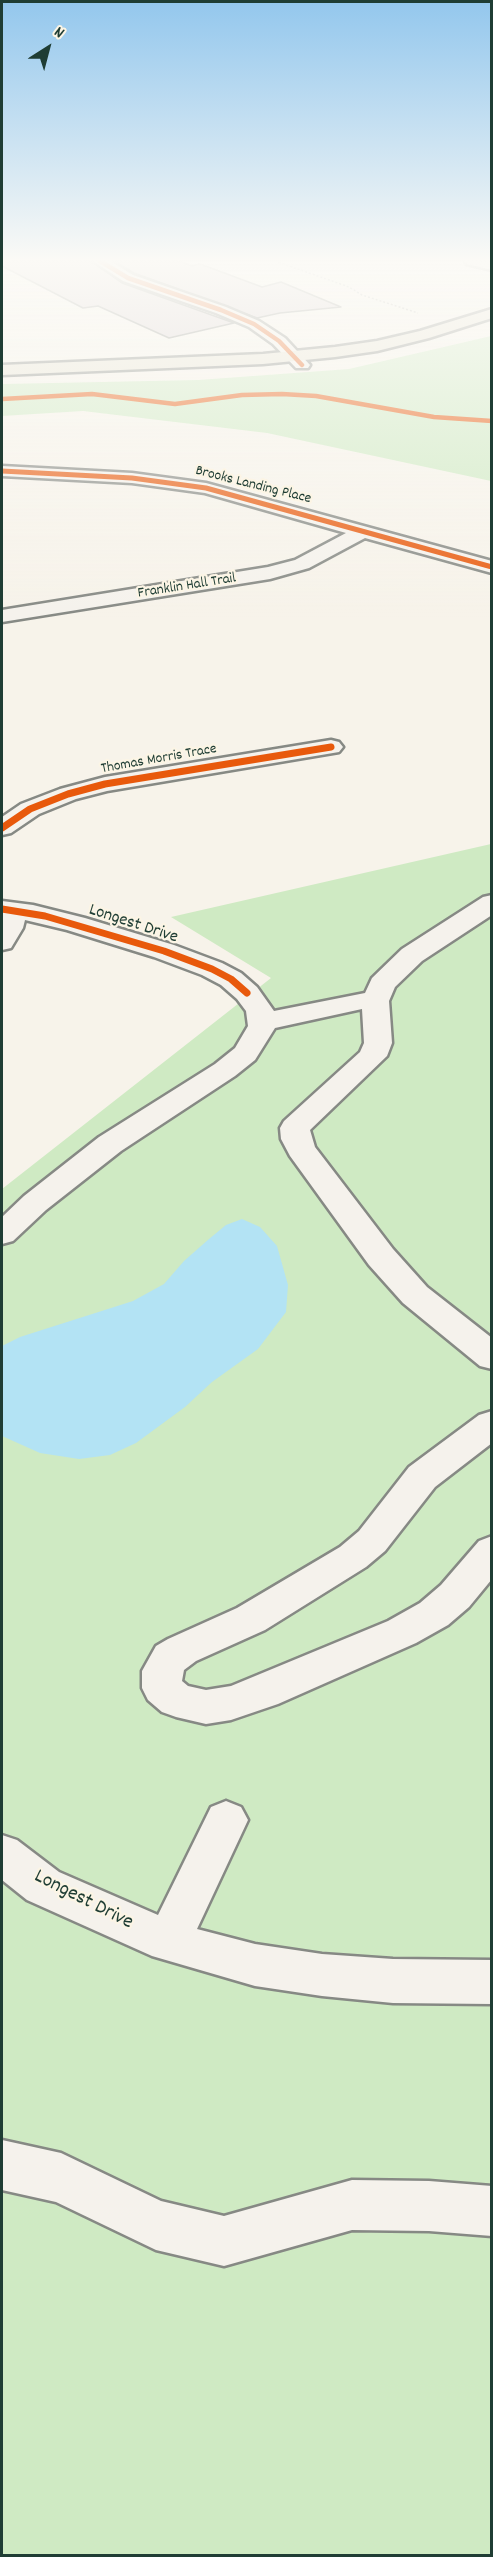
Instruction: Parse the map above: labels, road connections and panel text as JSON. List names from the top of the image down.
{
  "streets": {
    "street": [
      "Brooks Landing Place",
      "Franklin Hall Trail",
      "Thomas Morris Trace",
      "Longest Drive"
    ]
  },
  "crossings": [
    ["Brooks Landing Place", "Franklin Hall Trail"]
  ],
  "north": "top right"
}
